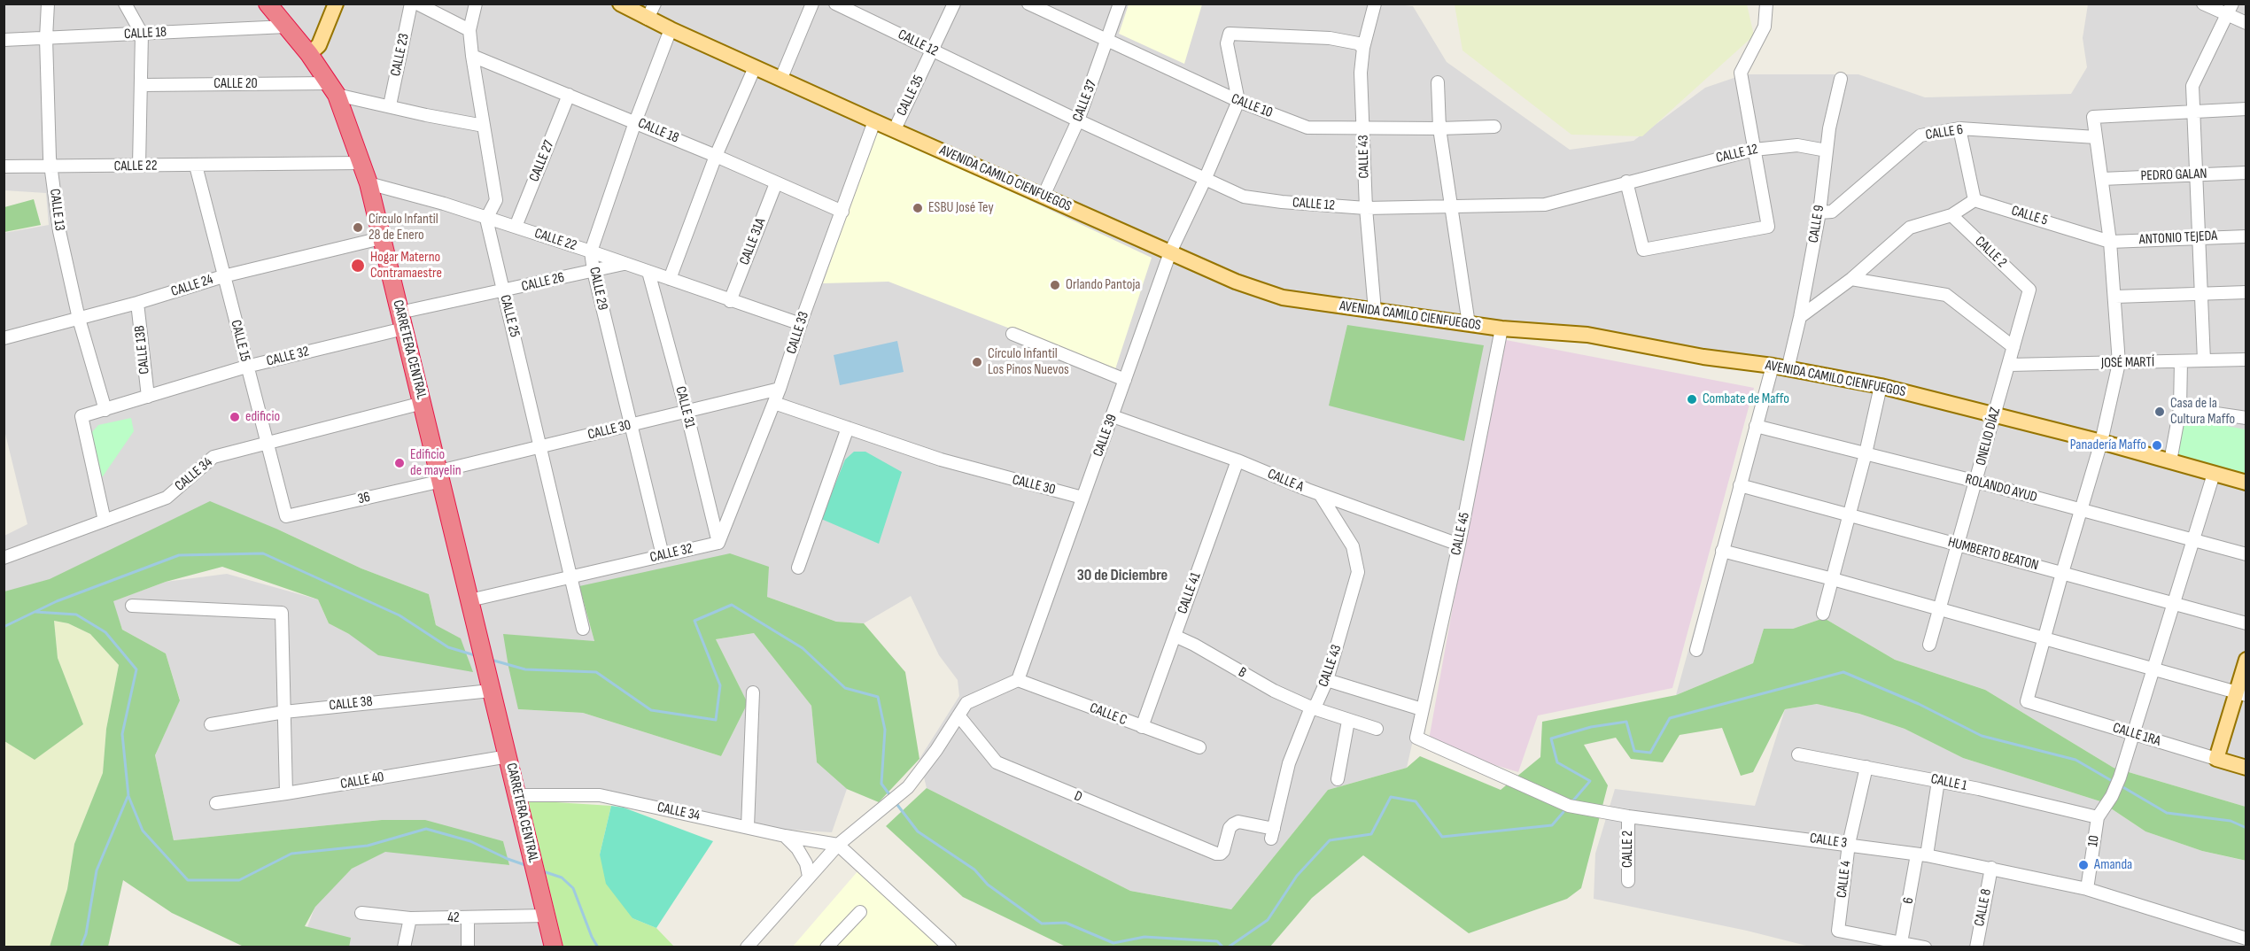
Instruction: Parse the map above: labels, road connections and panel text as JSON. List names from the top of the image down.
{
  "streets": {
    "highway": ["CARRETERA CENTRAL"],
    "main road": ["AVENIDA CAMILO CIENFUEGOS", "CALLE 1RA"],
    "street": [
      "CALLE 18",
      "CALLE 12",
      "CALLE 23",
      "CALLE 20",
      "CALLE 35",
      "CALLE 37",
      "CALLE 10",
      "CALLE 6",
      "CALLE 43",
      "CALLE 27",
      "CALLE 22",
      "PEDRO GALAN",
      "CALLE 13",
      "CALLE 5",
      "CALLE 9",
      "ANTONIO TEJEDA",
      "CALLE 31A",
      "CALLE 2",
      "CALLE 26",
      "CALLE 24",
      "CALLE 29",
      "CALLE 25",
      "CALLE 33",
      "CALLE 15",
      "CALLE 13B",
      "CALLE 32",
      "JOSÉ MARTÍ",
      "CALLE 31",
      "CALLE 30",
      "CALLE 39",
      "ONELIO DÍAZ",
      "CALLE 34",
      "CALLE A",
      "ROLANDO AYUD",
      "36",
      "CALLE 45",
      "HUMBERTO BEATON",
      "CALLE 41",
      "B",
      "CALLE 38",
      "CALLE C",
      "CALLE 40",
      "CALLE 1",
      "D",
      "CALLE 3",
      "10",
      "CALLE 4",
      "6",
      "CALLE 8",
      "42"
    ]
  },
  "crossings": [
    ["CALLE 18", "CALLE 27"],
    ["CALLE 18", "CALLE 13"],
    ["CALLE 18", "CALLE 31A"],
    ["CALLE 18", "CALLE 29"],
    ["CALLE 18", "CALLE 33"],
    ["CALLE 18", "CARRETERA CENTRAL"],
    ["CALLE 12", "CALLE 35"],
    ["CALLE 12", "CALLE 37"],
    ["CALLE 12", "CALLE 43"],
    ["CALLE 12", "CALLE 9"],
    ["CALLE 12", "CALLE 39"],
    ["CALLE 23", "CALLE 20"],
    ["CALLE 20", "CARRETERA CENTRAL"],
    ["CALLE 35", "AVENIDA CAMILO CIENFUEGOS"],
    ["CALLE 37", "CALLE 10"],
    ["CALLE 37", "AVENIDA CAMILO CIENFUEGOS"],
    ["CALLE 10", "CALLE 43"],
    ["CALLE 10", "CALLE 39"],
    ["CALLE 6", "CALLE 9"],
    ["CALLE 43", "AVENIDA CAMILO CIENFUEGOS"],
    ["CALLE 43", "CALLE A"],
    ["CALLE 43", "B"],
    ["CALLE 43", "D"],
    ["CALLE 27", "CALLE 22"],
    ["CALLE 22", "CALLE 13"],
    ["CALLE 22", "CALLE 31A"],
    ["CALLE 22", "CALLE 26"],
    ["CALLE 22", "CALLE 29"],
    ["CALLE 22", "CALLE 25"],
    ["CALLE 22", "CALLE 33"],
    ["CALLE 22", "CALLE 15"],
    ["CALLE 22", "CARRETERA CENTRAL"],
    ["CALLE 22", "CALLE 31"],
    ["AVENIDA CAMILO CIENFUEGOS", "CALLE 9"],
    ["AVENIDA CAMILO CIENFUEGOS", "CALLE 29"],
    ["AVENIDA CAMILO CIENFUEGOS", "CALLE 33"],
    ["AVENIDA CAMILO CIENFUEGOS", "CALLE 39"],
    ["AVENIDA CAMILO CIENFUEGOS", "ONELIO DÍAZ"],
    ["AVENIDA CAMILO CIENFUEGOS", "CALLE 45"],
    ["AVENIDA CAMILO CIENFUEGOS", "10"],
    ["CALLE 13", "CALLE 24"],
    ["CALLE 13", "CALLE 32"],
    ["CALLE 5", "ANTONIO TEJEDA"],
    ["CALLE 2", "ONELIO DÍAZ"],
    ["CALLE 2", "CALLE 3"],
    ["CALLE 26", "CALLE 29"],
    ["CALLE 26", "CALLE 25"],
    ["CALLE 26", "CARRETERA CENTRAL"],
    ["CALLE 26", "CALLE 32"],
    ["CALLE 24", "CALLE 15"],
    ["CALLE 24", "CALLE 13B"],
    ["CALLE 24", "CARRETERA CENTRAL"],
    ["CALLE 29", "CALLE 32"],
    ["CALLE 29", "CALLE 30"],
    ["CALLE 25", "CALLE 32"],
    ["CALLE 25", "CALLE 30"],
    ["CALLE 33", "CALLE 32"],
    ["CALLE 33", "CALLE 31"],
    ["CALLE 33", "CALLE 30"],
    ["CALLE 15", "CALLE 32"],
    ["CALLE 15", "CALLE 34"],
    ["CALLE 15", "36"],
    ["CALLE 13B", "CALLE 32"],
    ["CARRETERA CENTRAL", "CALLE 32"],
    ["CARRETERA CENTRAL", "CALLE 30"],
    ["CARRETERA CENTRAL", "CALLE 34"],
    ["CARRETERA CENTRAL", "36"],
    ["CARRETERA CENTRAL", "CALLE 38"],
    ["CARRETERA CENTRAL", "CALLE 40"],
    ["CARRETERA CENTRAL", "42"],
    ["CALLE 32", "CALLE 31"],
    ["CALLE 32", "CALLE 34"],
    ["JOSÉ MARTÍ", "ONELIO DÍAZ"],
    ["CALLE 31", "CALLE 30"],
    ["CALLE 30", "CALLE 39"],
    ["CALLE 30", "36"],
    ["CALLE 39", "CALLE A"],
    ["CALLE 39", "CALLE C"],
    ["ONELIO DÍAZ", "ROLANDO AYUD"],
    ["ONELIO DÍAZ", "HUMBERTO BEATON"],
    ["CALLE A", "CALLE 45"],
    ["CALLE A", "CALLE 41"],
    ["ROLANDO AYUD", "10"],
    ["CALLE 45", "CALLE 3"],
    ["HUMBERTO BEATON", "10"],
    ["CALLE 41", "B"],
    ["CALLE 41", "CALLE C"],
    ["CALLE 1RA", "10"],
    ["CALLE 1", "10"],
    ["CALLE 1", "CALLE 4"],
    ["CALLE 1", "6"],
    ["CALLE 3", "10"],
    ["CALLE 3", "CALLE 4"],
    ["CALLE 3", "6"],
    ["CALLE 3", "CALLE 8"],
    ["CALLE 4", "6"]
  ],
  "districts": ["30 de Diciembre"],
  "places": [
    "ESBU José Tey",
    "Círculo Infantil 28 de Enero",
    "Hogar Materno Contramaestre",
    "Orlando Pantoja",
    "Círculo Infantil Los Pinos Nuevos",
    "Combate de Maffo",
    "Casa de la Cultura Maffo",
    "edificio",
    "Panadería Maffo",
    "Edificio de mayelin",
    "Amanda"
  ]
}
